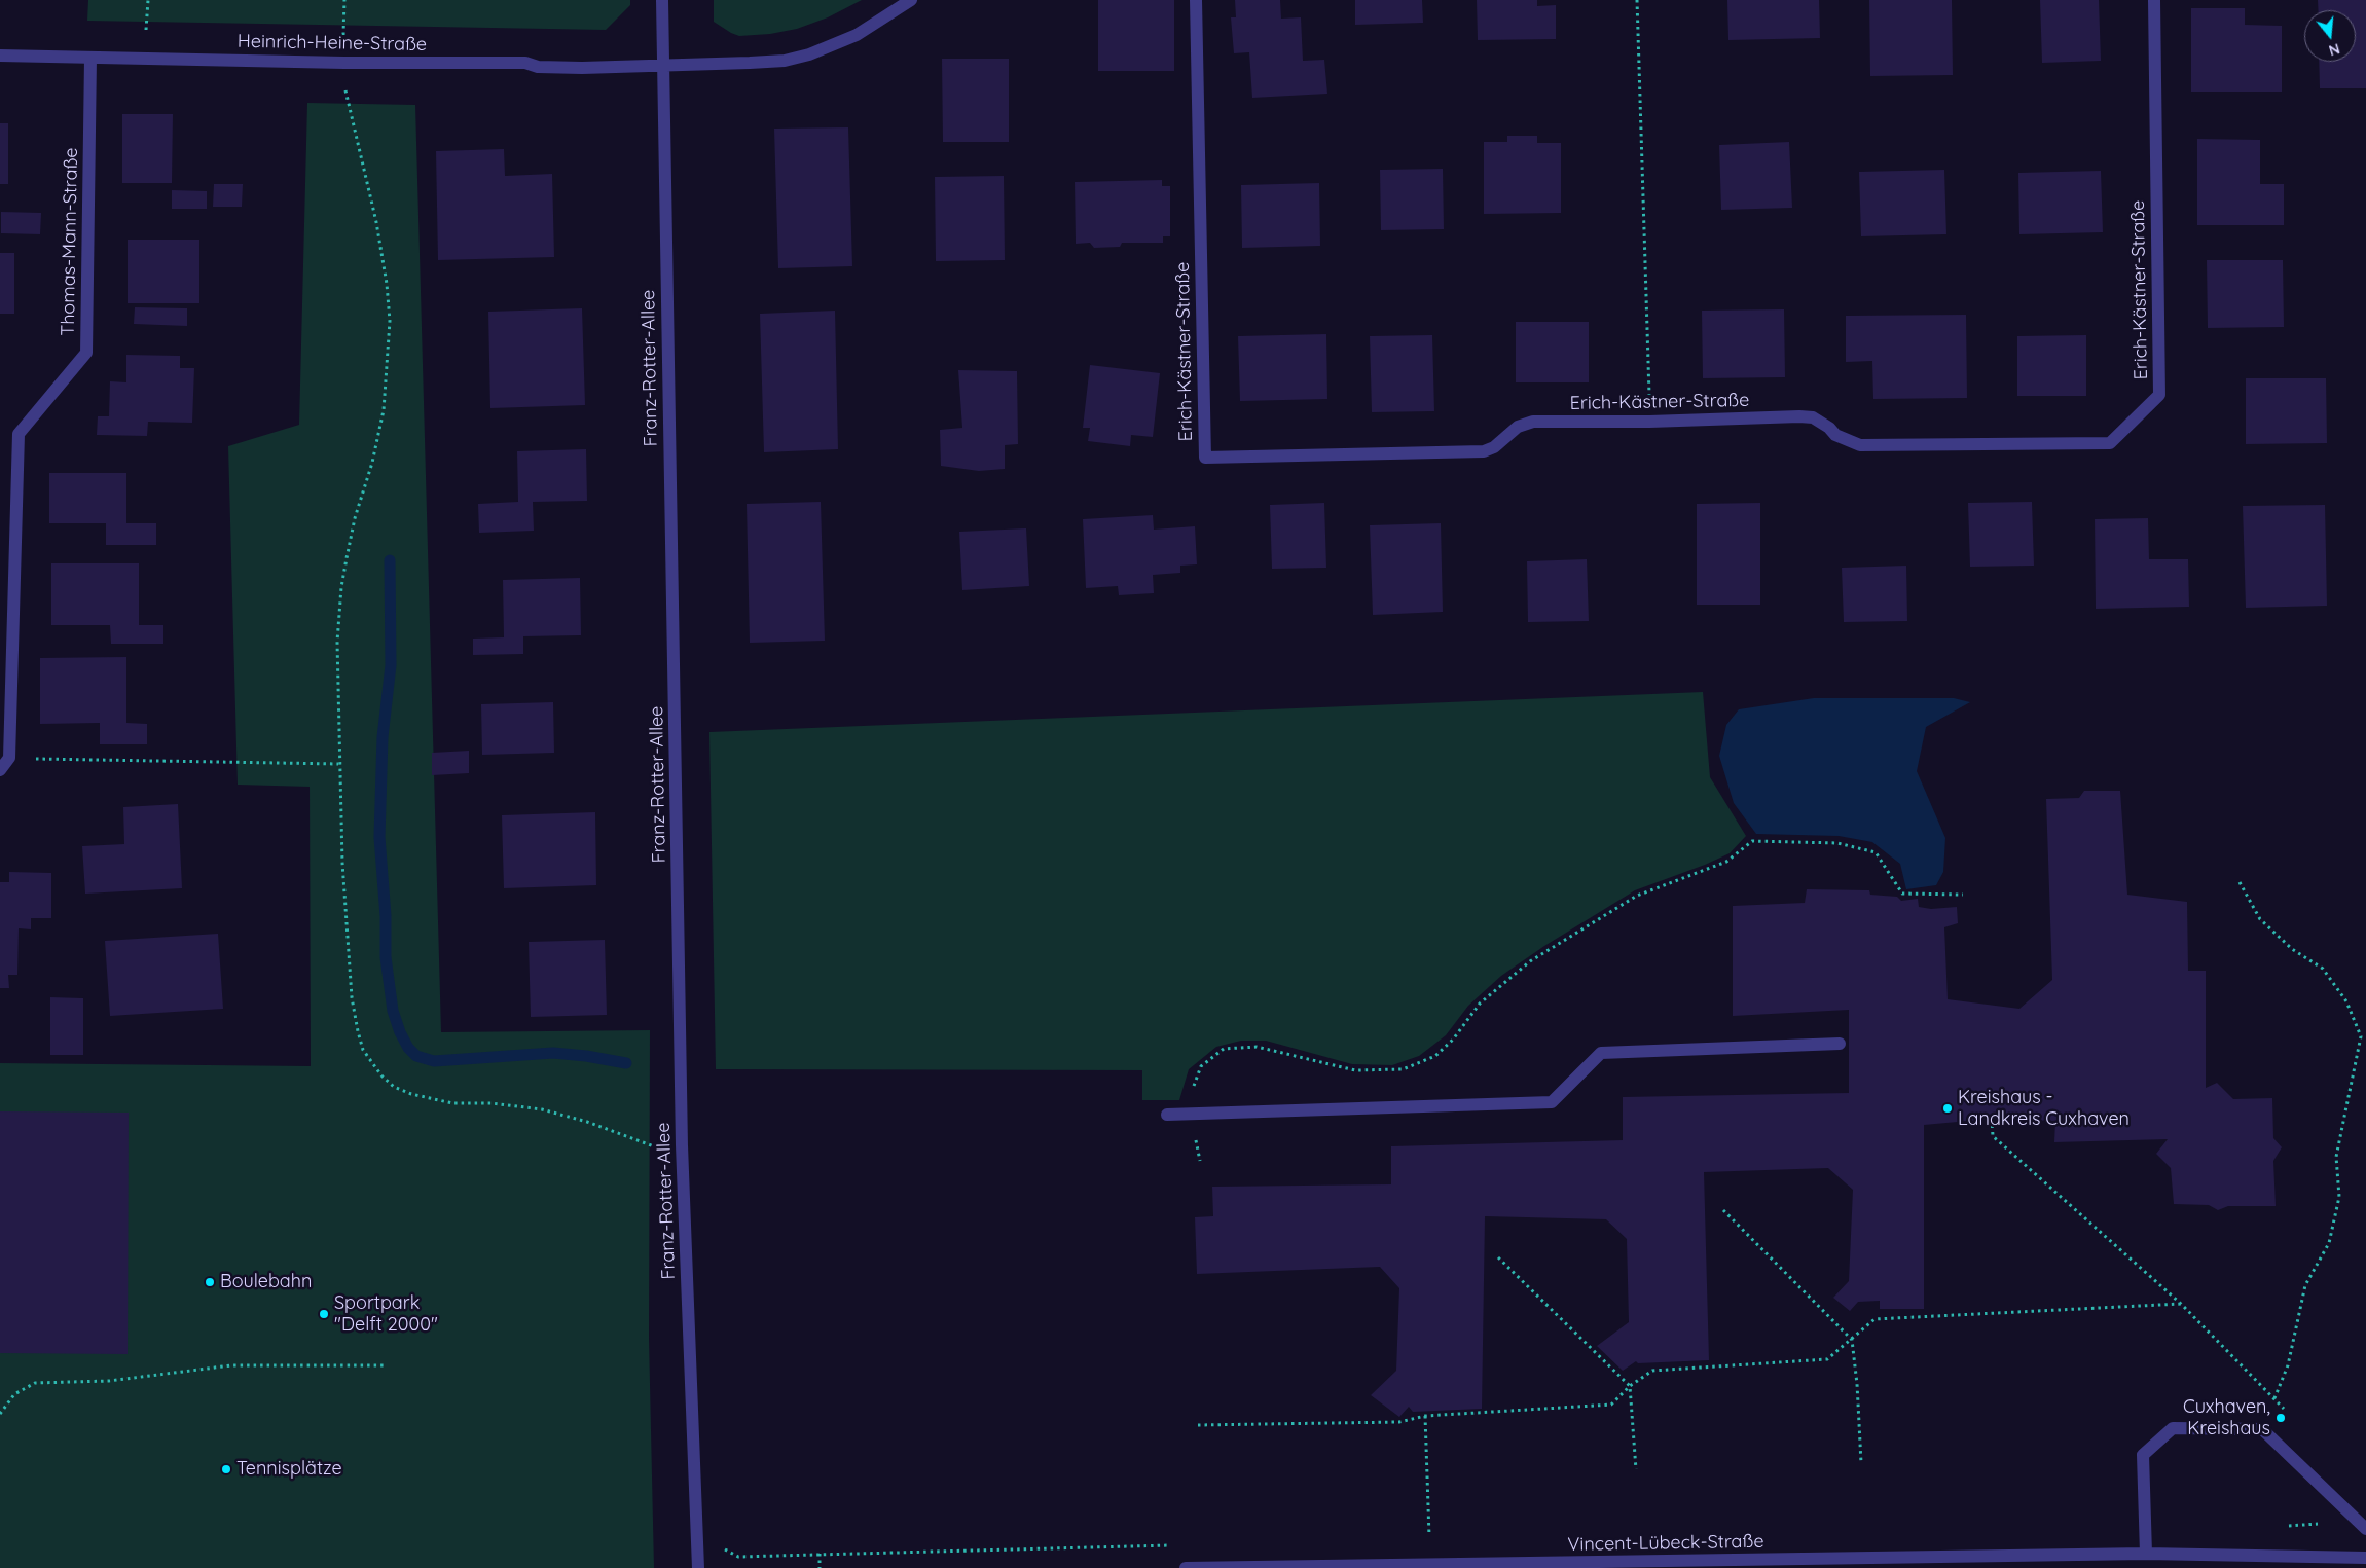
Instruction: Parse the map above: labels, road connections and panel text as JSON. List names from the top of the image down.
{
  "streets": {
    "street": [
      "Heinrich-Heine-Straße",
      "Thomas-Mann-Straße",
      "Erich-Kästner-Straße",
      "Franz-Rotter-Allee",
      "Vincent-Lübeck-Straße"
    ]
  },
  "crossings": [
    ["Heinrich-Heine-Straße", "Thomas-Mann-Straße"],
    ["Heinrich-Heine-Straße", "Franz-Rotter-Allee"]
  ],
  "places": [
    "Kreishaus - Landkreis Cuxhaven",
    "Boulebahn",
    "Sportpark \"Delft 2000\"",
    "Cuxhaven, Kreishaus",
    "Tennisplätze"
  ],
  "north": "bottom"
}
